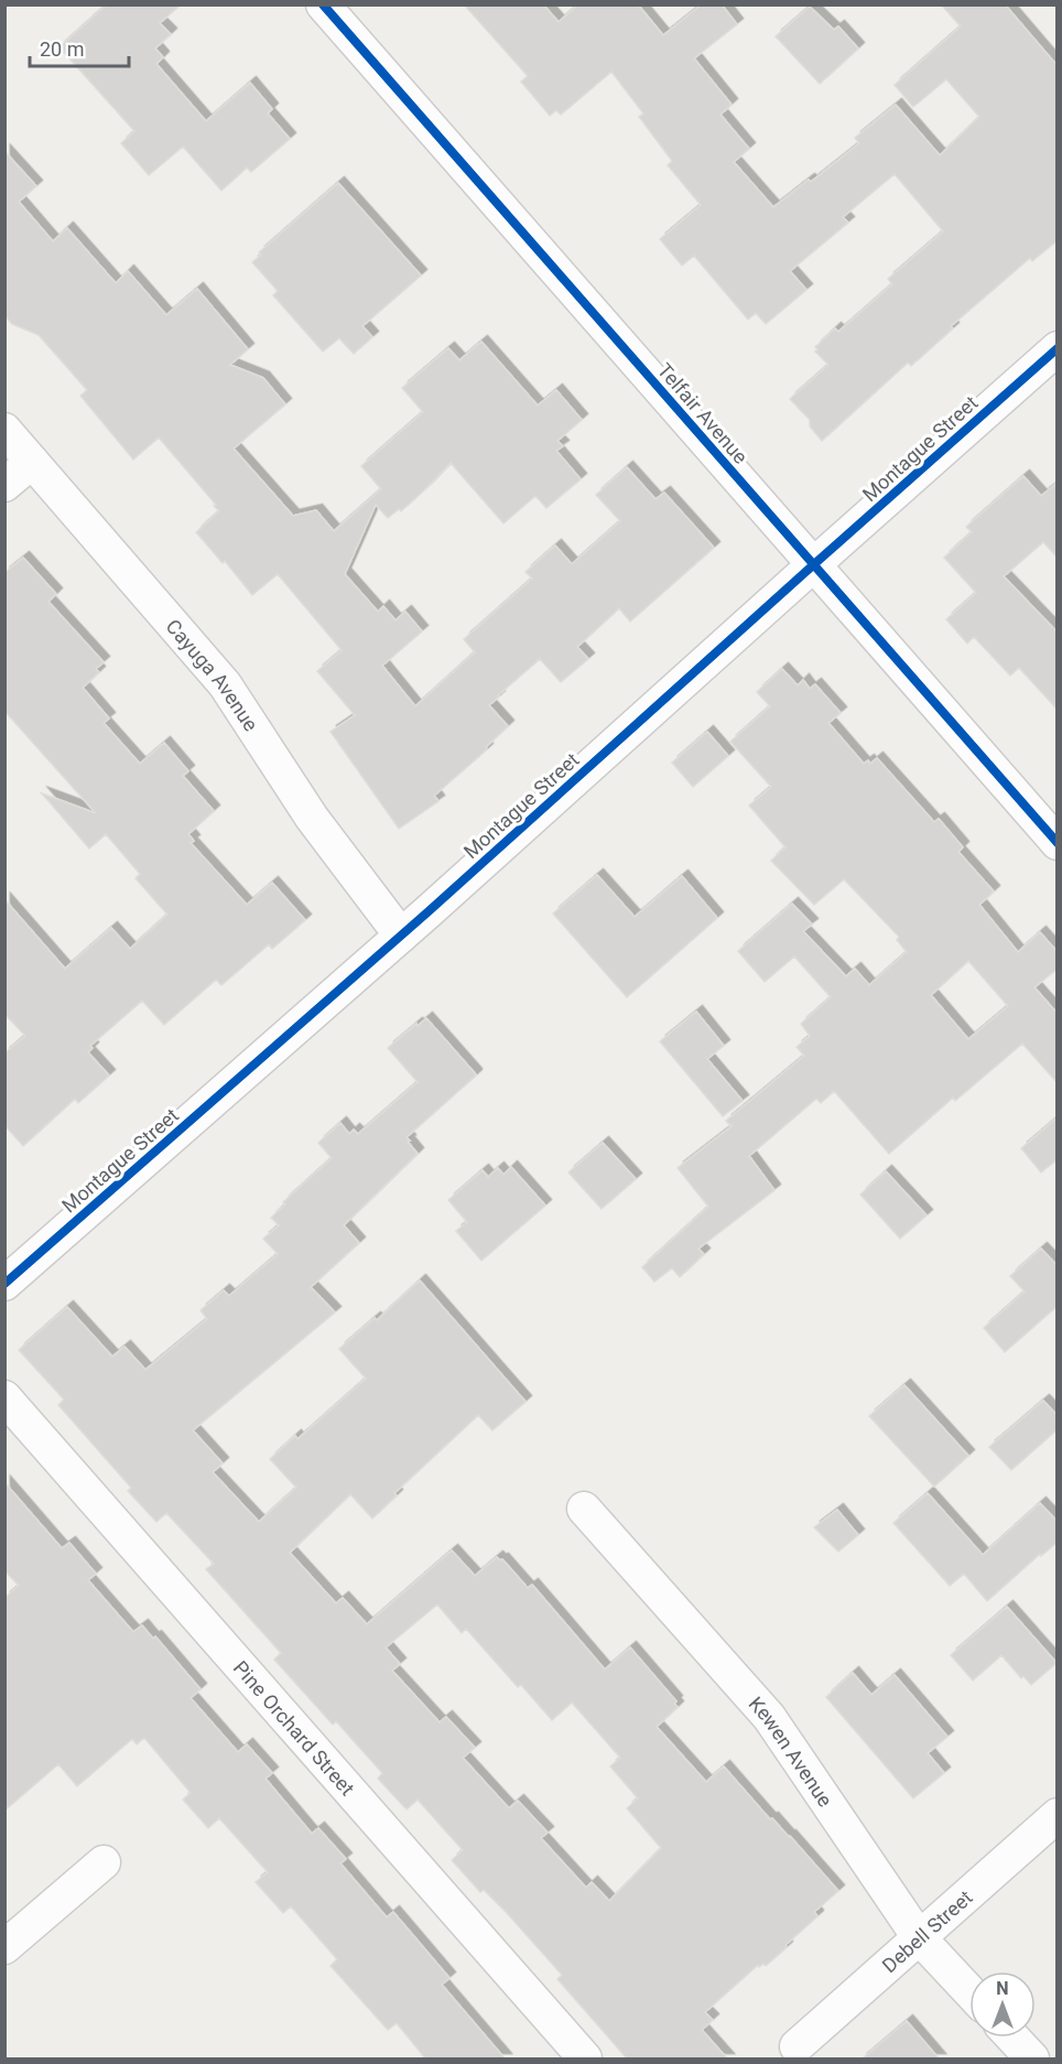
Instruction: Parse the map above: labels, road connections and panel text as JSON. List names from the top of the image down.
{
  "streets": {
    "street": [
      "Telfair Avenue",
      "Montague Street",
      "Cayuga Avenue",
      "Pine Orchard Street",
      "Kewen Avenue",
      "Debell Street"
    ]
  },
  "crossings": [
    ["Telfair Avenue", "Montague Street"],
    ["Montague Street", "Cayuga Avenue"],
    ["Kewen Avenue", "Debell Street"]
  ],
  "scale_bar": "20 m",
  "north": "top"
}
